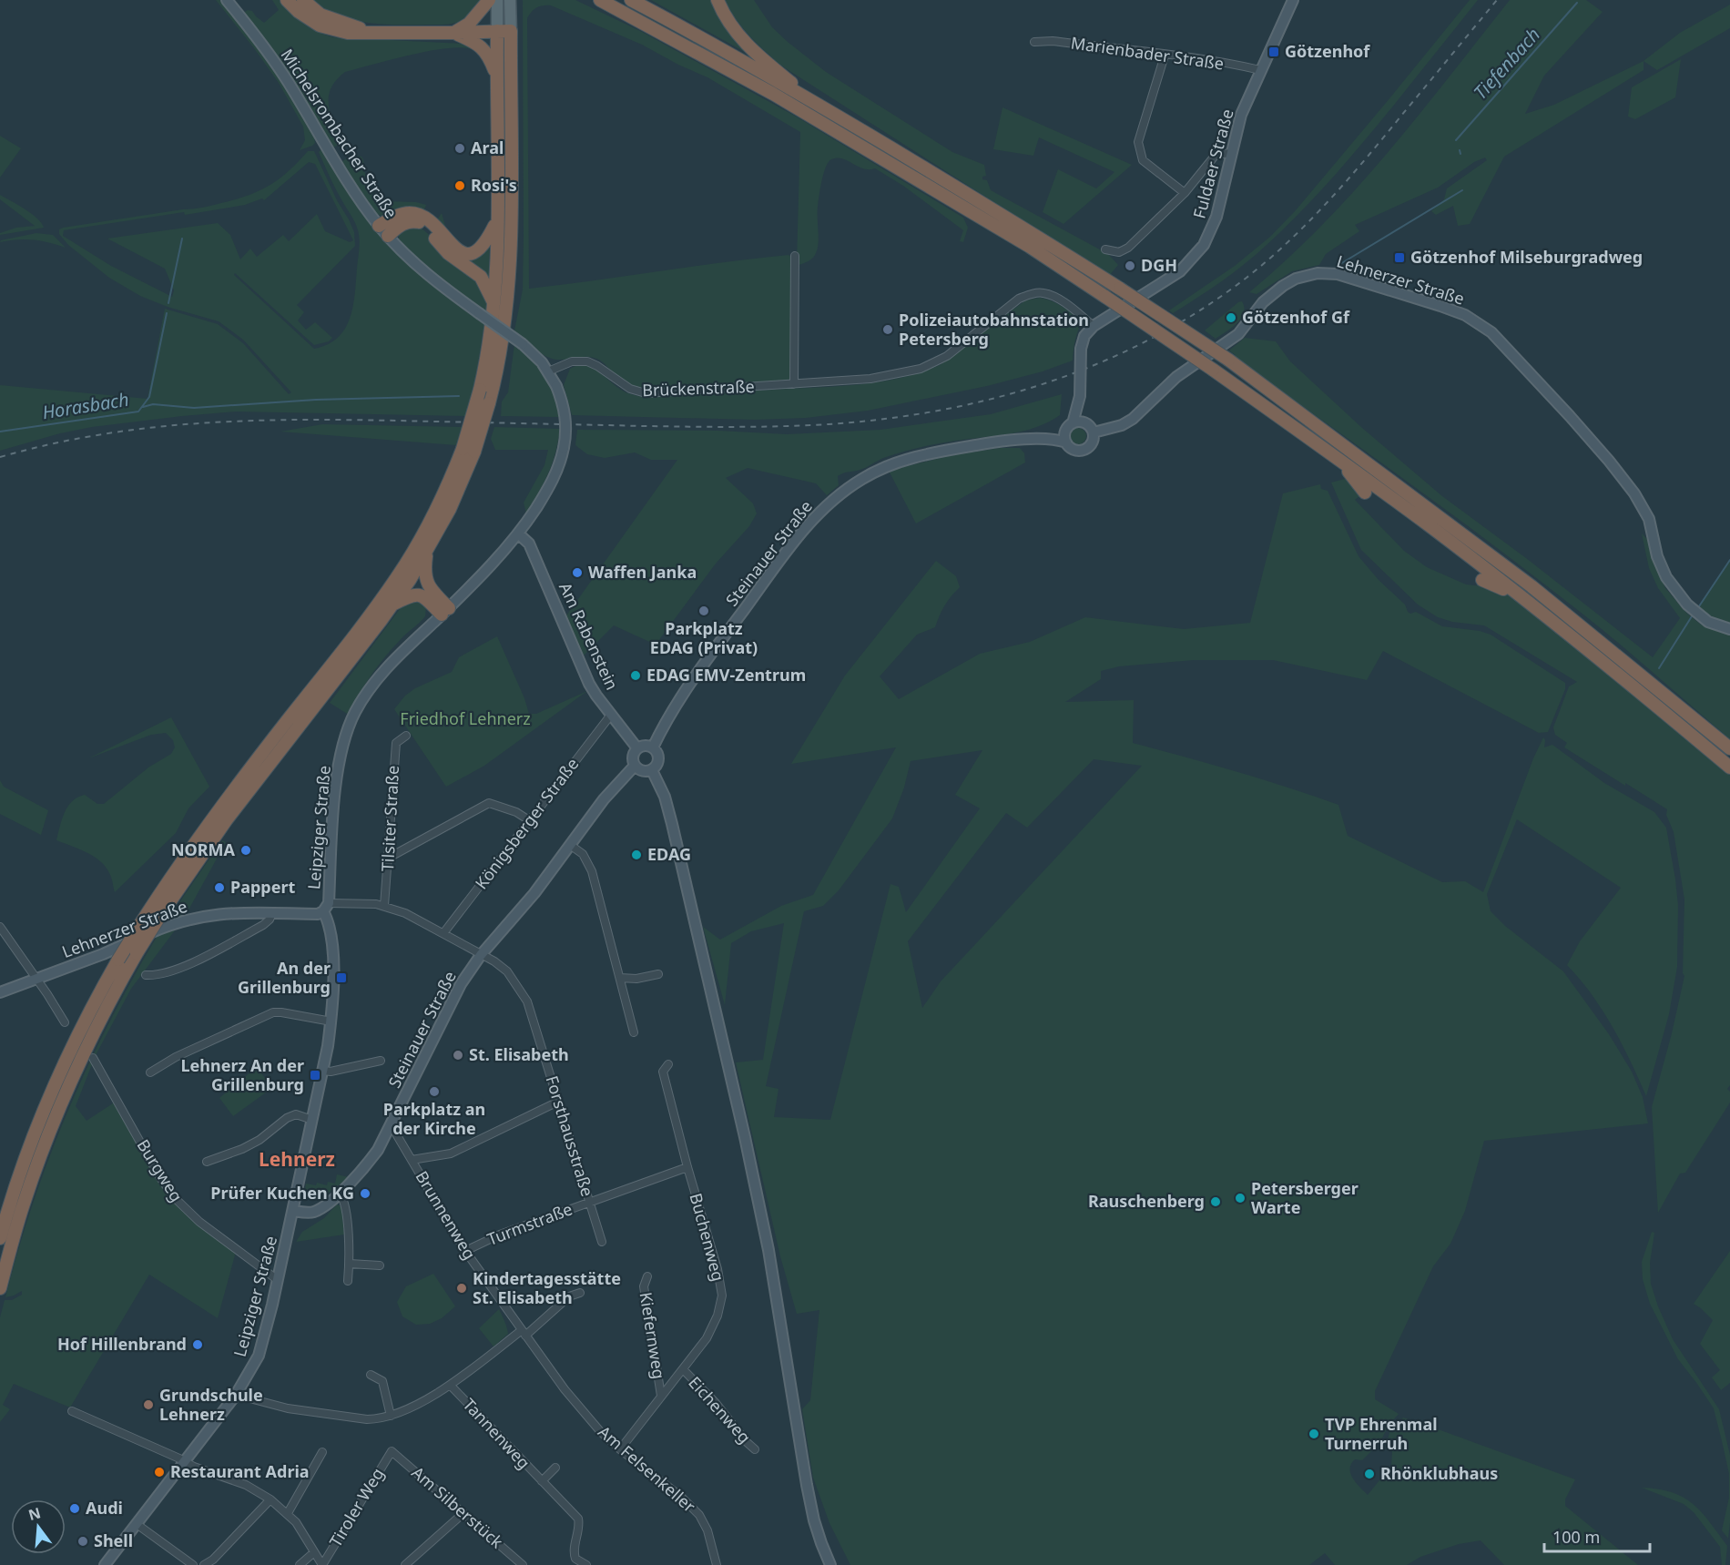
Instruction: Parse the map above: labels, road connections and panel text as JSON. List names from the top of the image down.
{
  "streets": {
    "main road": [
      "Michelsrombacher Straße",
      "Fuldaer Straße",
      "Lehnerzer Straße",
      "Steinauer Straße",
      "Am Rabenstein",
      "Leipziger Straße"
    ],
    "street": [
      "Marienbader Straße",
      "Brückenstraße",
      "Tilsiter Straße",
      "Königsberger Straße",
      "Forsthausstraße",
      "Burgweg",
      "Brunnenweg",
      "Turmstraße",
      "Buchenweg",
      "Kiefernweg",
      "Eichenweg",
      "Tannenweg",
      "Am Felsenkeller",
      "Tiroler Weg",
      "Am Silberstück"
    ]
  },
  "crossings": [
    ["Marienbader Straße", "Fuldaer Straße"],
    ["Michelsrombacher Straße", "Brückenstraße"],
    ["Michelsrombacher Straße", "Am Rabenstein"],
    ["Michelsrombacher Straße", "Leipziger Straße"],
    ["Fuldaer Straße", "Brückenstraße"],
    ["Lehnerzer Straße", "Steinauer Straße"],
    ["Lehnerzer Straße", "Leipziger Straße"],
    ["Lehnerzer Straße", "Forsthausstraße"],
    ["Steinauer Straße", "Am Rabenstein"],
    ["Steinauer Straße", "Leipziger Straße"],
    ["Steinauer Straße", "Forsthausstraße"],
    ["Steinauer Straße", "Brunnenweg"],
    ["Am Rabenstein", "Königsberger Straße"],
    ["Am Rabenstein", "Leipziger Straße"],
    ["Tilsiter Straße", "Forsthausstraße"],
    ["Königsberger Straße", "Forsthausstraße"],
    ["Leipziger Straße", "Forsthausstraße"],
    ["Leipziger Straße", "Burgweg"],
    ["Forsthausstraße", "Turmstraße"],
    ["Brunnenweg", "Turmstraße"],
    ["Brunnenweg", "Am Felsenkeller"],
    ["Turmstraße", "Buchenweg"],
    ["Buchenweg", "Kiefernweg"],
    ["Buchenweg", "Eichenweg"],
    ["Buchenweg", "Am Felsenkeller"],
    ["Tiroler Weg", "Am Silberstück"]
  ],
  "districts": ["Lehnerz"],
  "water": ["Tiefenbach", "Horasbach"],
  "parks": ["Friedhof Lehnerz"],
  "places": {
    "transit": [
      "Götzenhof",
      "Götzenhof Milseburgradweg",
      "An der Grillenburg",
      "Lehnerz An der Grillenburg"
    ],
    "other": [
      "Aral",
      "Rosi's",
      "DGH",
      "Götzenhof Gf",
      "Polizeiautobahnstation Petersberg",
      "Waffen Janka",
      "Parkplatz EDAG (Privat)",
      "EDAG EMV-Zentrum",
      "NORMA",
      "EDAG",
      "Pappert",
      "St. Elisabeth",
      "Parkplatz an der Kirche",
      "Prüfer Kuchen KG",
      "Petersberger Warte",
      "Rauschenberg",
      "Kindertagesstätte St. Elisabeth",
      "Hof Hillenbrand",
      "Grundschule Lehnerz",
      "TVP Ehrenmal Turnerruh",
      "Restaurant Adria",
      "Rhönklubhaus",
      "Audi",
      "Shell"
    ]
  },
  "scale_bar": "100 m",
  "north": "top"
}
